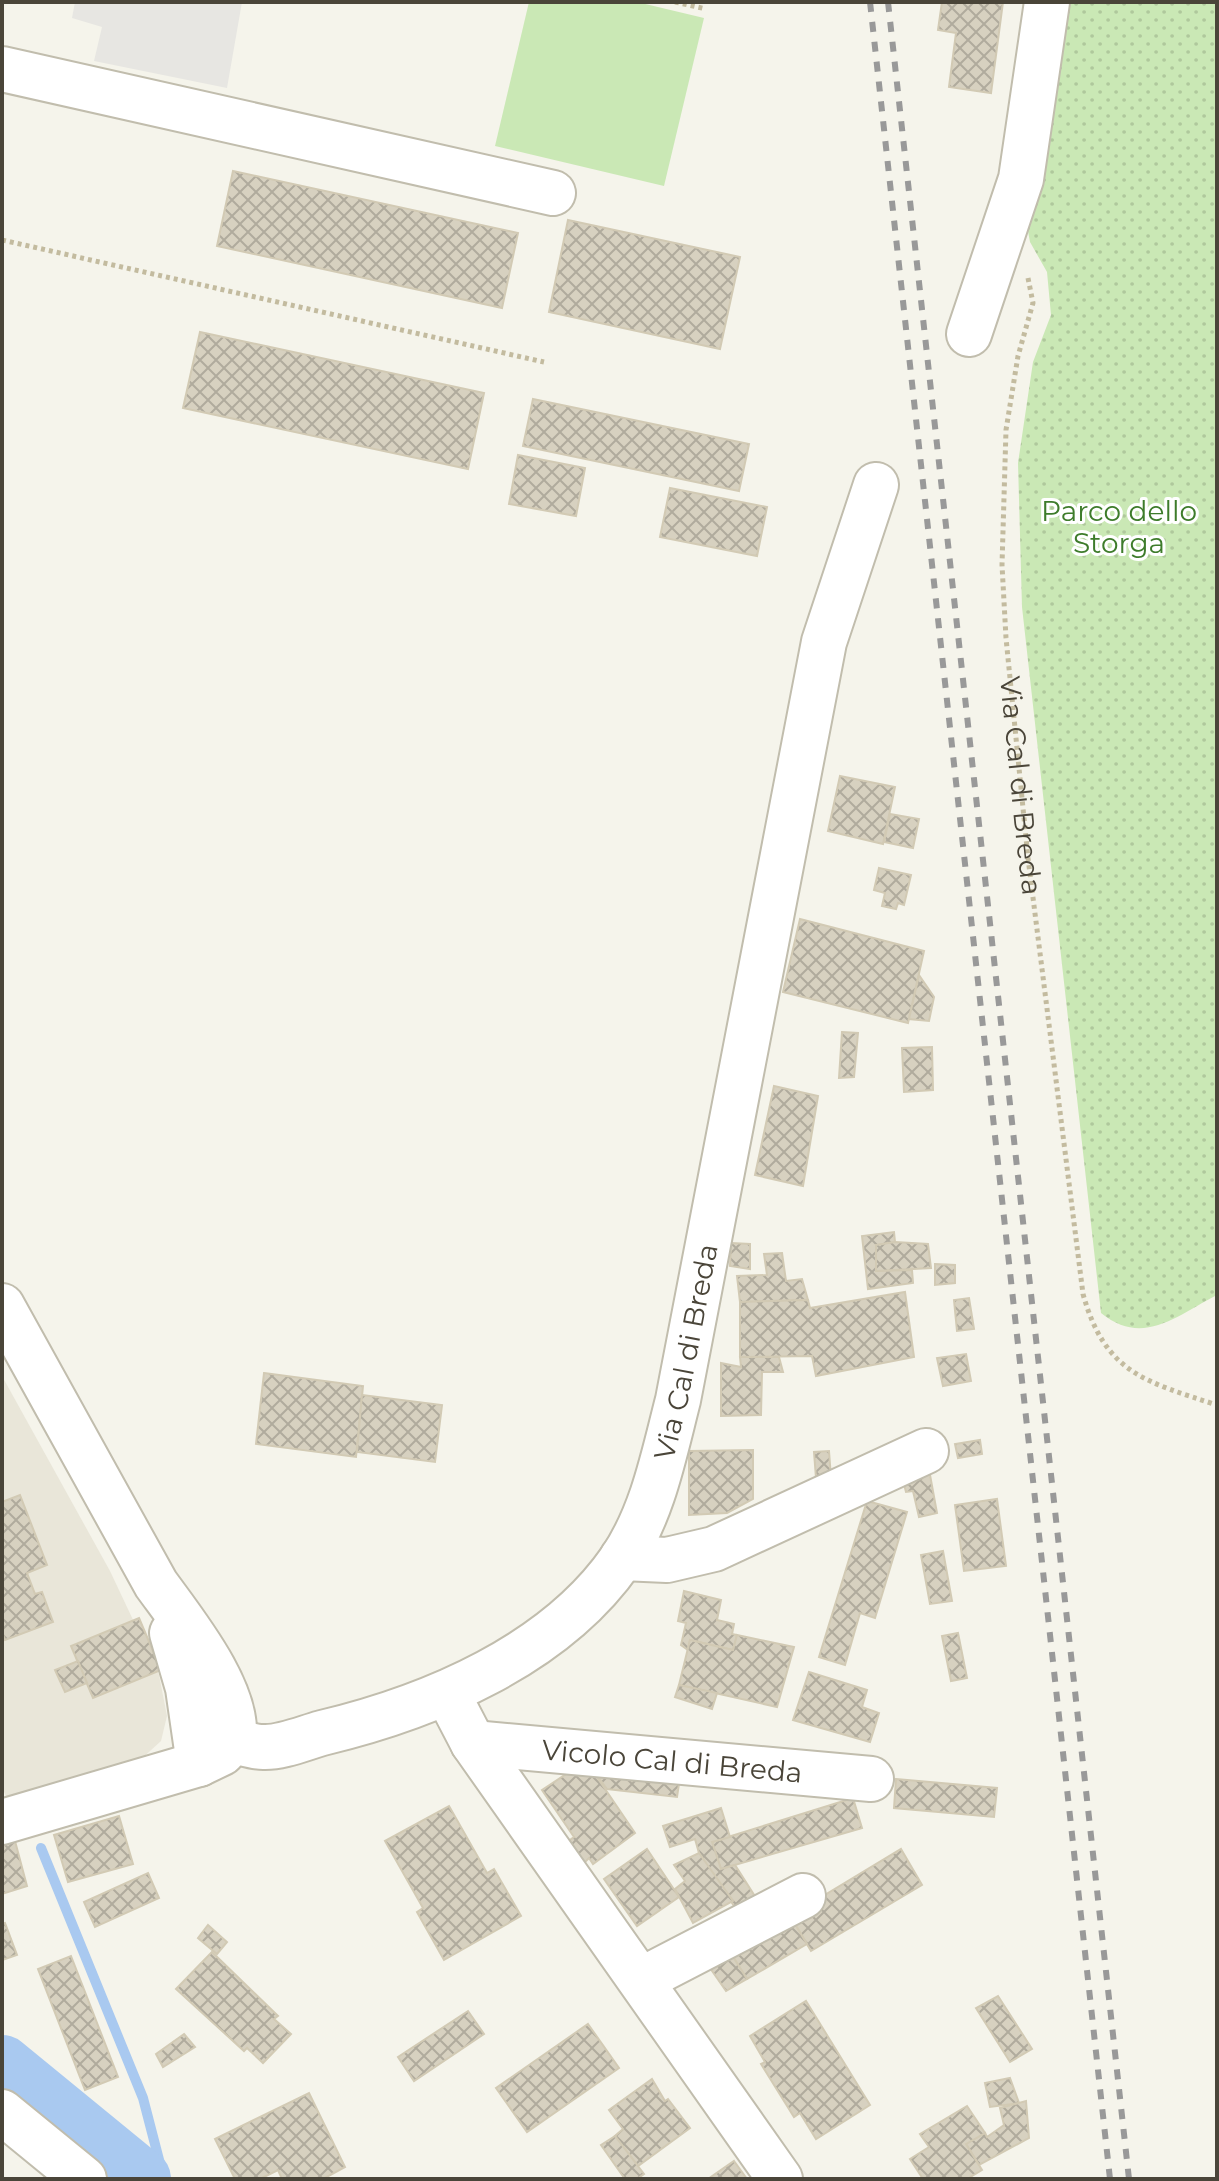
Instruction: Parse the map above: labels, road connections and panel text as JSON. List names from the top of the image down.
{
  "streets": {
    "street": ["Via Cal di Breda", "Vicolo Cal di Breda"]
  },
  "crossings": [
    ["Via Cal di Breda", "Vicolo Cal di Breda"]
  ],
  "parks": ["Parco dello Storga"]
}
